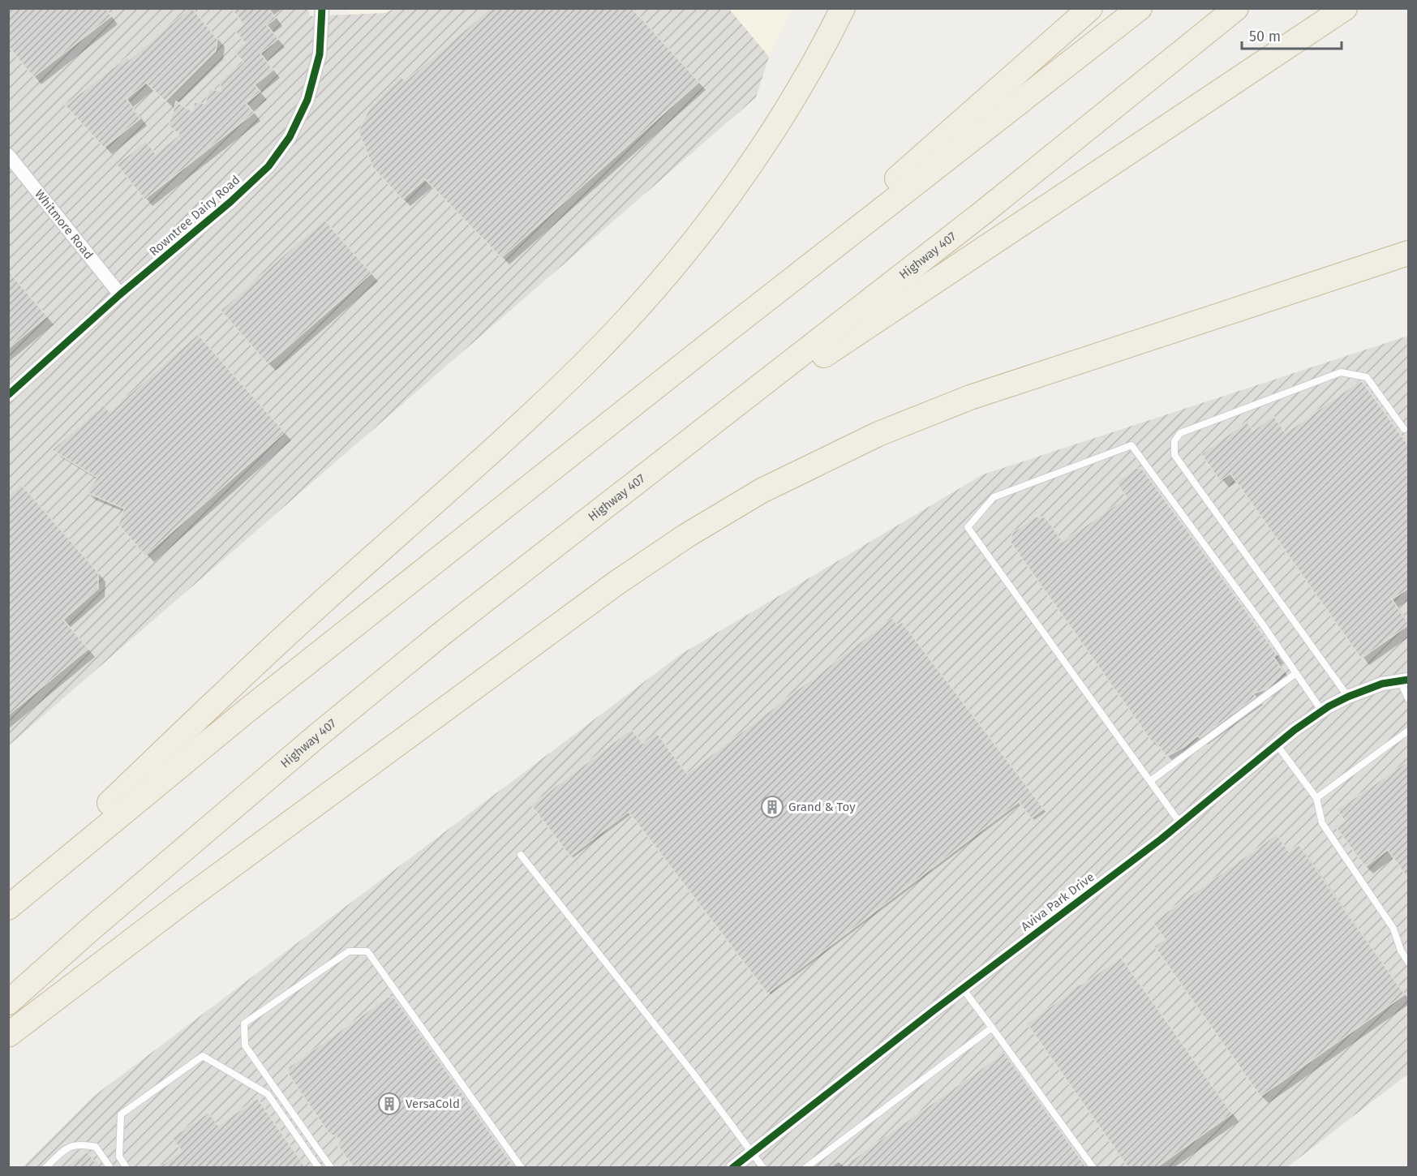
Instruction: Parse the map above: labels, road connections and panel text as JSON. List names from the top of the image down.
{
  "streets": {
    "highway": ["Highway 407"],
    "street": ["Rowntree Dairy Road", "Whitmore Road", "Aviva Park Drive"]
  },
  "crossings": [
    ["Rowntree Dairy Road", "Whitmore Road"]
  ],
  "places": {
    "building": ["Grand & Toy", "VersaCold"]
  },
  "scale_bar": "50 m"
}
